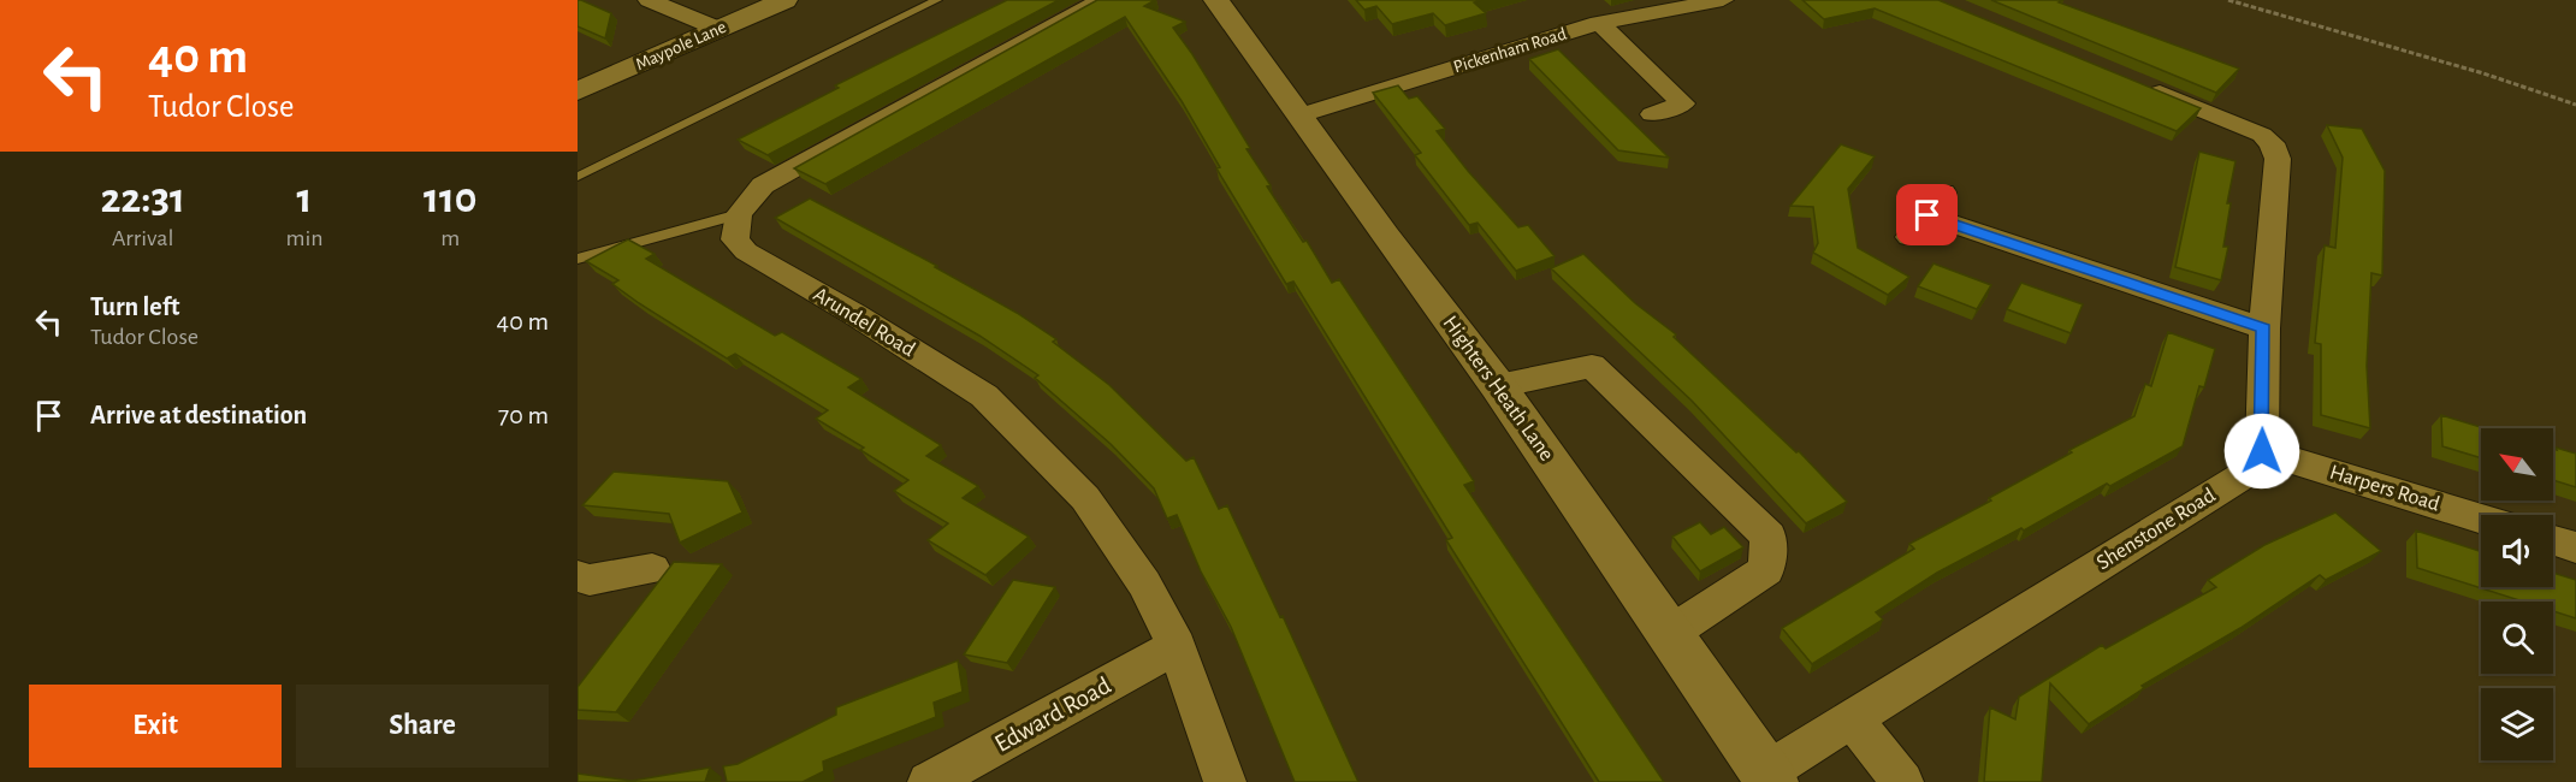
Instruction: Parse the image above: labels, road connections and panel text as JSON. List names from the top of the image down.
{
  "streets": {
    "street": [
      "Maypole Lane",
      "Pickenham Road",
      "Arundel Road",
      "Highters Heath Lane",
      "Harpers Road",
      "Shenstone Road",
      "Edward Road"
    ]
  },
  "crossings": [
    ["Pickenham Road", "Highters Heath Lane"],
    ["Arundel Road", "Edward Road"],
    ["Highters Heath Lane", "Shenstone Road"],
    ["Harpers Road", "Shenstone Road"]
  ],
  "north": "top left",
  "page": {
    "turn": ["40 m", "Tudor Close"],
    "eta": [
      "22:31",
      "Arrival",
      "1",
      "min",
      "110",
      "m"
    ],
    "list": [
      {
        "name": "Turn left",
        "note": "Tudor Close",
        "value": "40 m"
      },
      {
        "name": "Arrive at destination",
        "value": "70 m"
      }
    ],
    "buttons": ["Exit", "Share"]
  }
}
